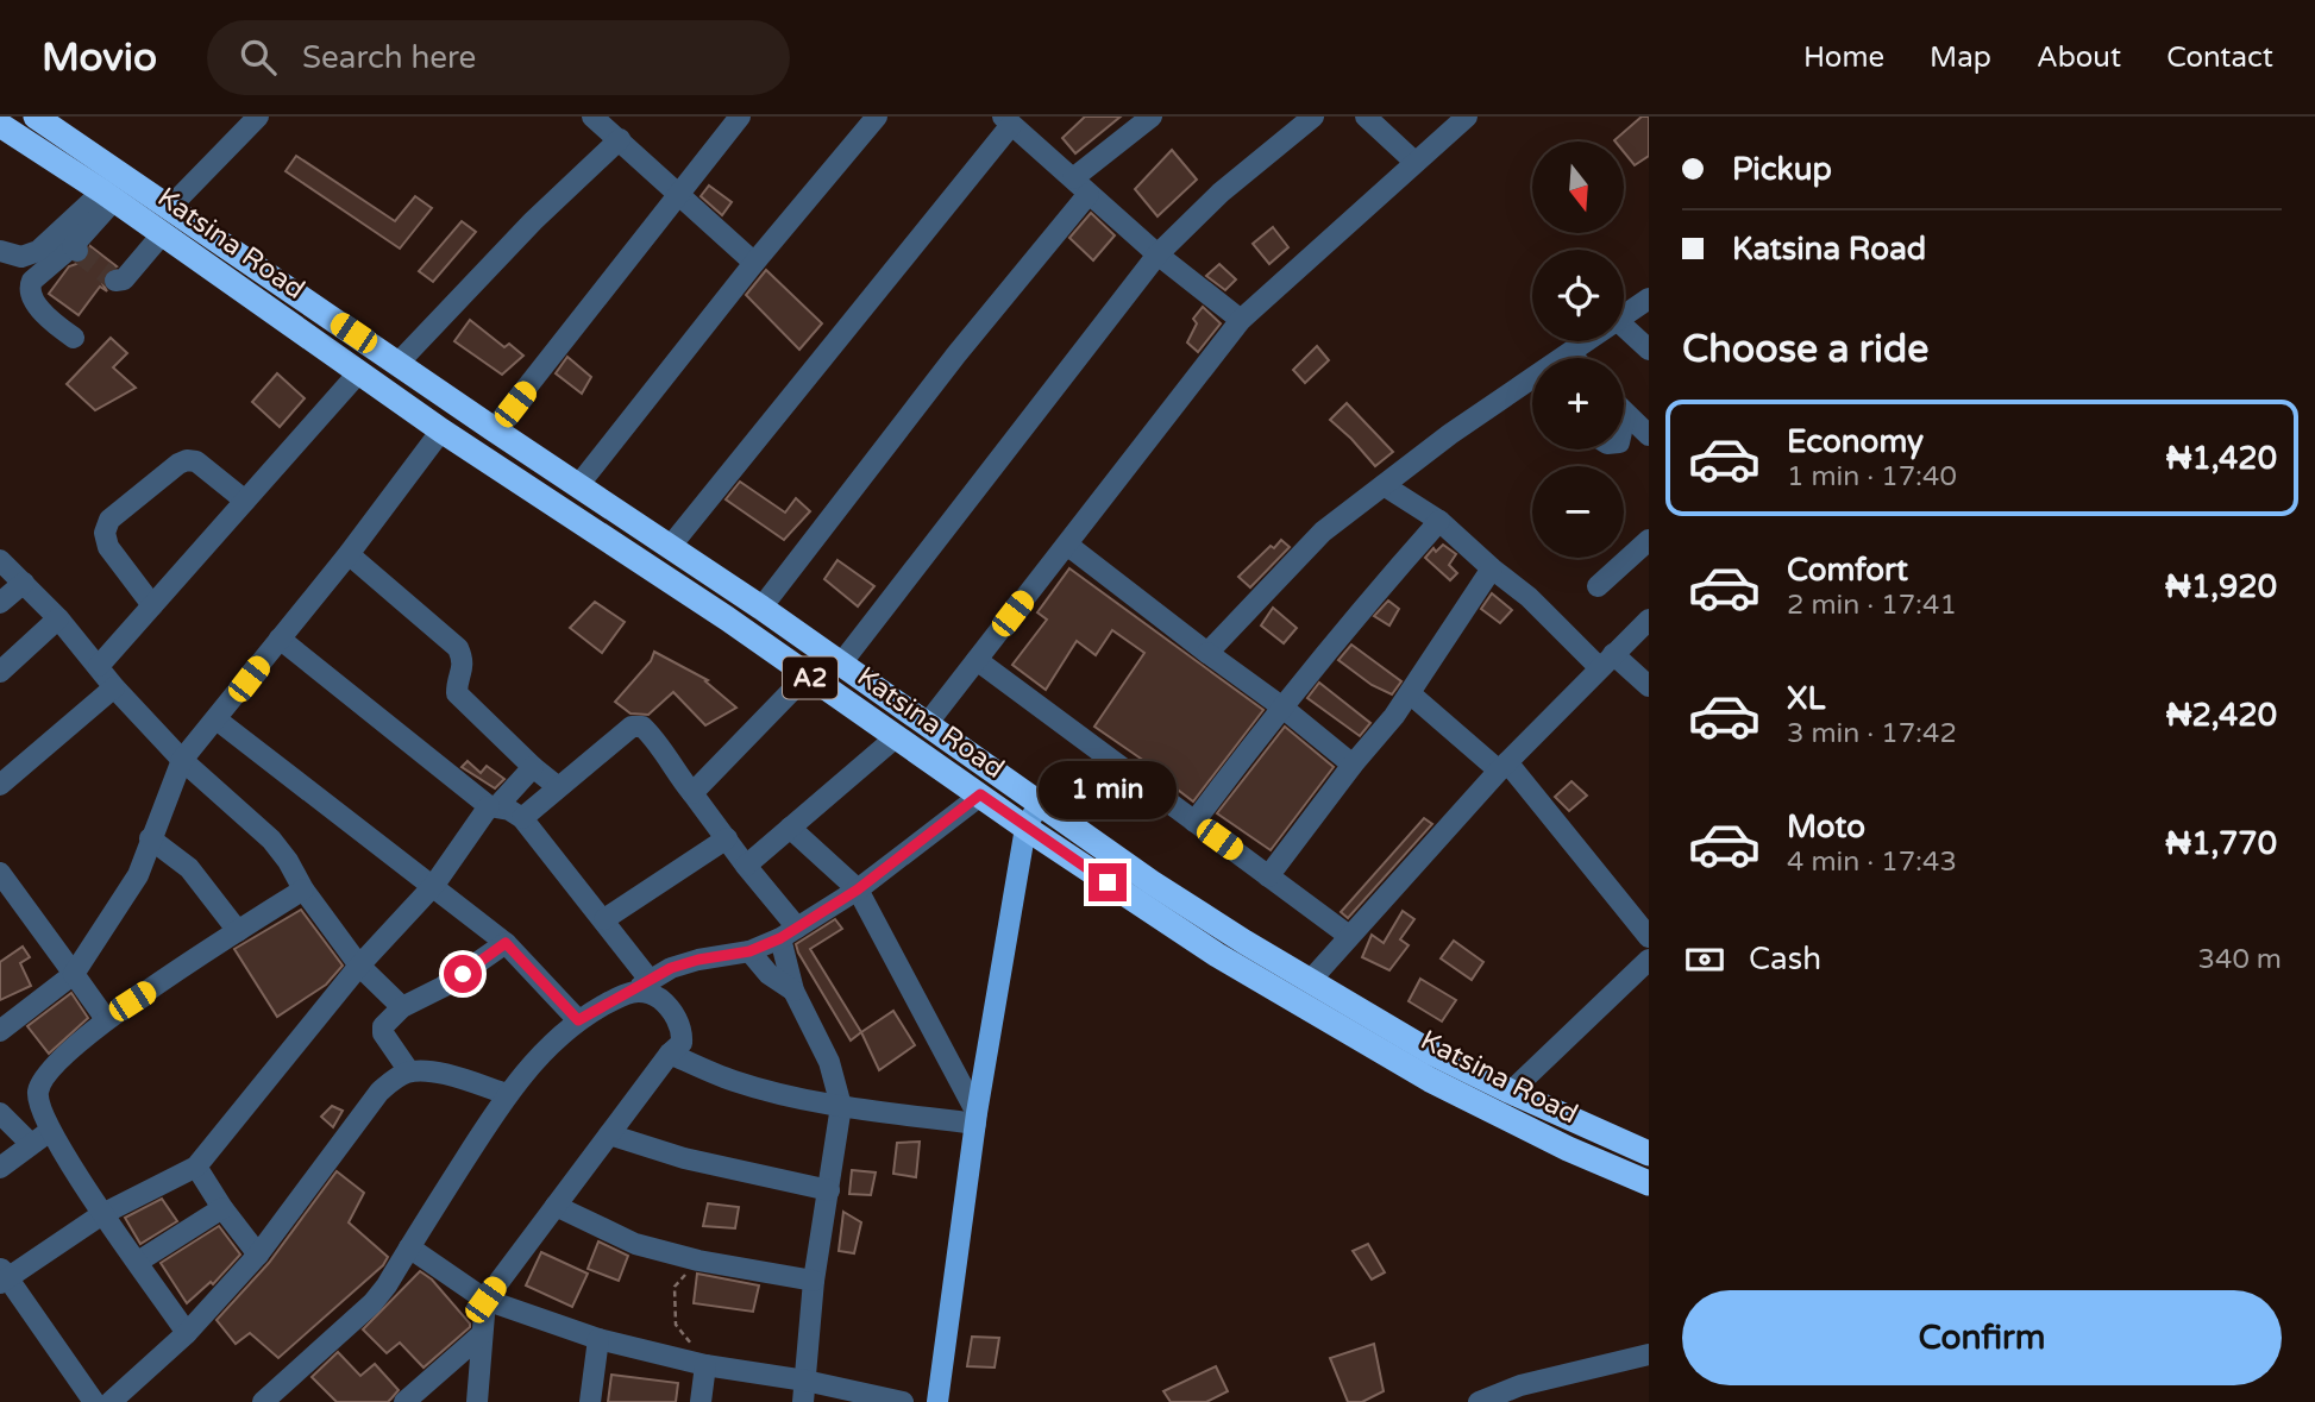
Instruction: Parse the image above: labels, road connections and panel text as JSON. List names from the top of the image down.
{
  "streets": {
    "highway": ["Katsina Road", "A2"]
  },
  "north": "bottom",
  "page": {
    "header": "Movio",
    "search": "Search here",
    "nav": [
      "Home",
      "Map",
      "About",
      "Contact"
    ],
    "banner": ["Pickup", "Katsina Road"],
    "map_buttons": ["+", "−"],
    "heading": "Choose a ride",
    "list": [
      {
        "name": "Economy",
        "note": "1 min · 17:40",
        "value": "₦1,420"
      },
      {
        "name": "Comfort",
        "note": "2 min · 17:41",
        "value": "₦1,920"
      },
      {
        "name": "XL",
        "note": "3 min · 17:42",
        "value": "₦2,420"
      },
      {
        "name": "Moto",
        "note": "4 min · 17:43",
        "value": "₦1,770"
      }
    ],
    "bubble": "1 min",
    "pay": ["Cash", "340 m"],
    "buttons": "Confirm"
  }
}
